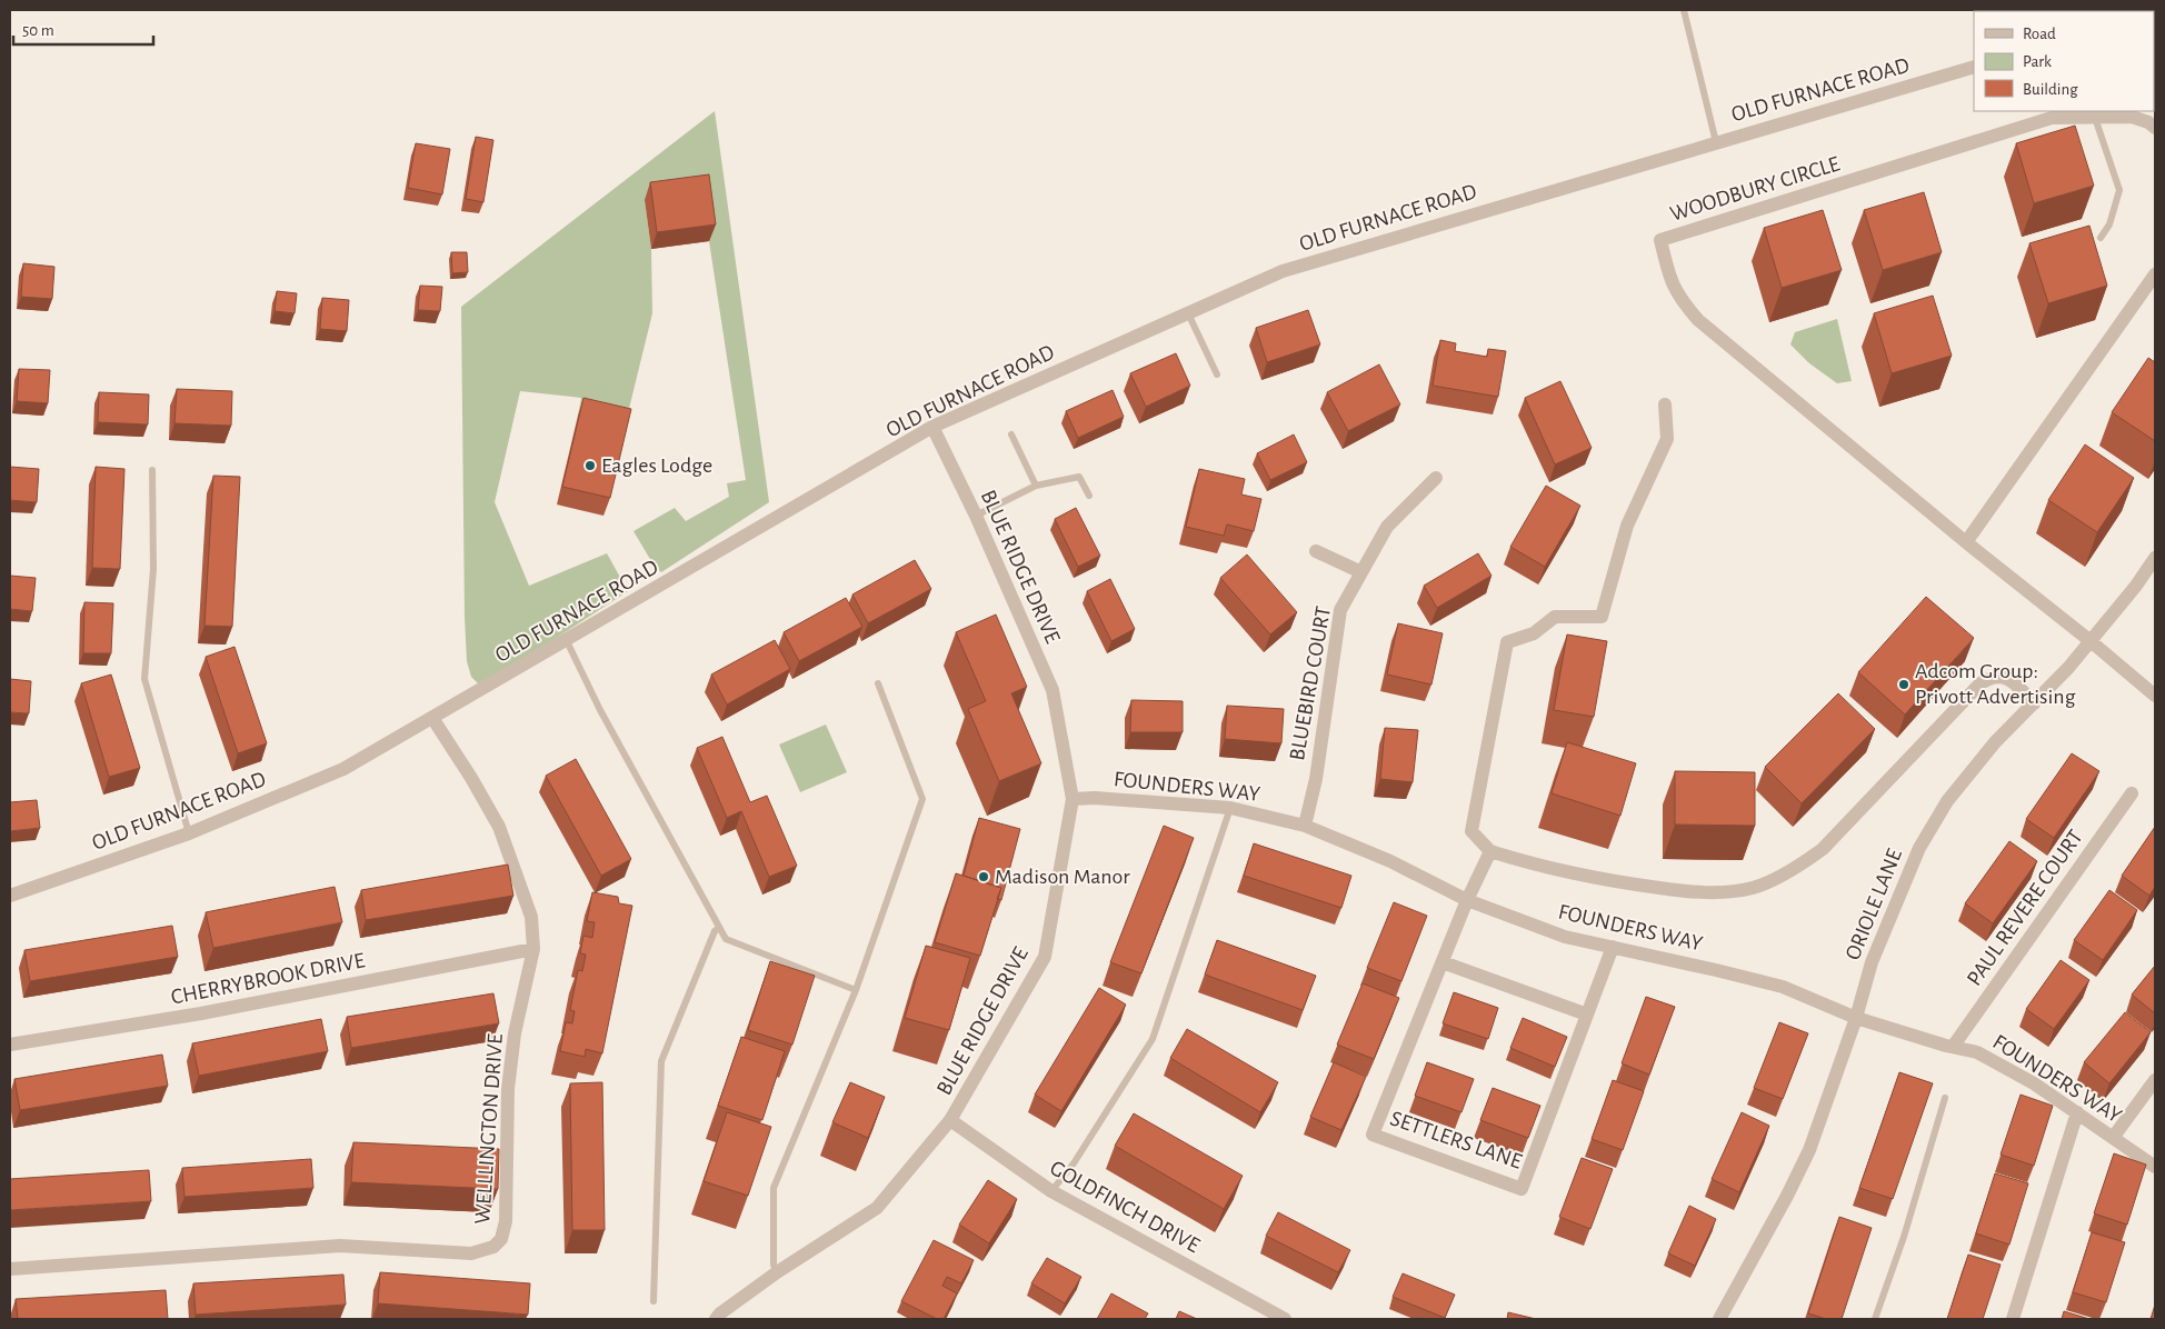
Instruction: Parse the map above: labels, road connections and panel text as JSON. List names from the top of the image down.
{
  "streets": {
    "street": [
      "OLD FURNACE ROAD",
      "WOODBURY CIRCLE",
      "BLUE RIDGE DRIVE",
      "BLUEBIRD COURT",
      "FOUNDERS WAY",
      "ORIOLE LANE",
      "PAUL REVERE COURT",
      "CHERRYBROOK DRIVE",
      "WELLLINGTON DRIVE",
      "SETTLERS LANE",
      "GOLDFINCH DRIVE"
    ]
  },
  "crossings": [
    ["OLD FURNACE ROAD", "BLUE RIDGE DRIVE"],
    ["OLD FURNACE ROAD", "WELLLINGTON DRIVE"],
    ["WOODBURY CIRCLE", "ORIOLE LANE"],
    ["BLUE RIDGE DRIVE", "FOUNDERS WAY"],
    ["BLUE RIDGE DRIVE", "GOLDFINCH DRIVE"],
    ["BLUEBIRD COURT", "FOUNDERS WAY"],
    ["FOUNDERS WAY", "ORIOLE LANE"],
    ["FOUNDERS WAY", "PAUL REVERE COURT"],
    ["FOUNDERS WAY", "SETTLERS LANE"],
    ["CHERRYBROOK DRIVE", "WELLLINGTON DRIVE"]
  ],
  "places": ["Eagles Lodge", "Adcom Group: Privott Advertising", "Madison Manor"],
  "legend": ["Road", "Park", "Building"],
  "scale_bar": "50 m"
}
